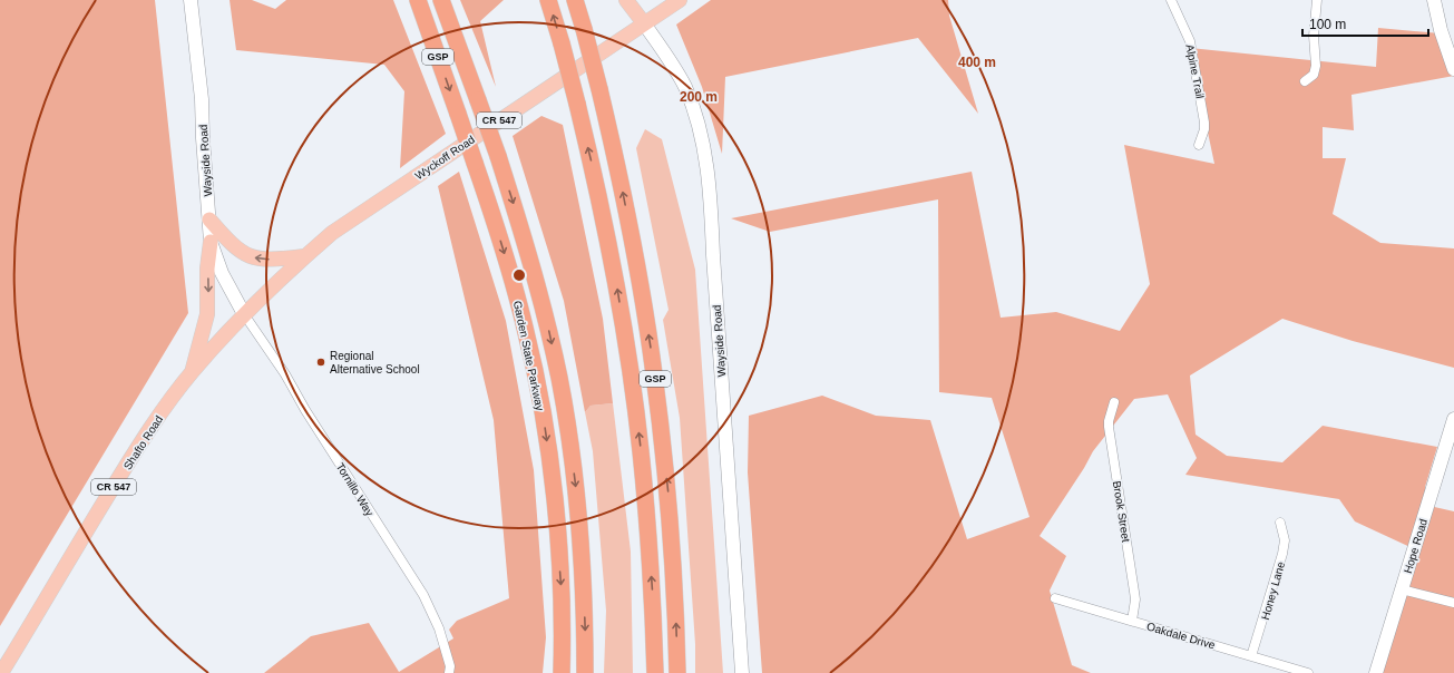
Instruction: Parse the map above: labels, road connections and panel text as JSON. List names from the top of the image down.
{
  "streets": {
    "highway": ["GSP", "Garden State Parkway"],
    "main road": ["CR 547", "Wyckoff Road", "Shafto Road"],
    "street": [
      "Alpine Trail",
      "Wayside Road",
      "Tornillo Way",
      "Brook Street",
      "Hope Road",
      "Honey Lane",
      "Oakdale Drive"
    ]
  },
  "crossings": [
    ["Wyckoff Road", "Wayside Road"],
    ["Wyckoff Road", "Shafto Road"],
    ["Wyckoff Road", "Tornillo Way"],
    ["Wayside Road", "Shafto Road"],
    ["Wayside Road", "Tornillo Way"],
    ["Shafto Road", "Tornillo Way"],
    ["Brook Street", "Oakdale Drive"],
    ["Honey Lane", "Oakdale Drive"]
  ],
  "places": ["Regional Alternative School"],
  "scale_bar": "100 m",
  "rings": ["400 m", "200 m"]
}
